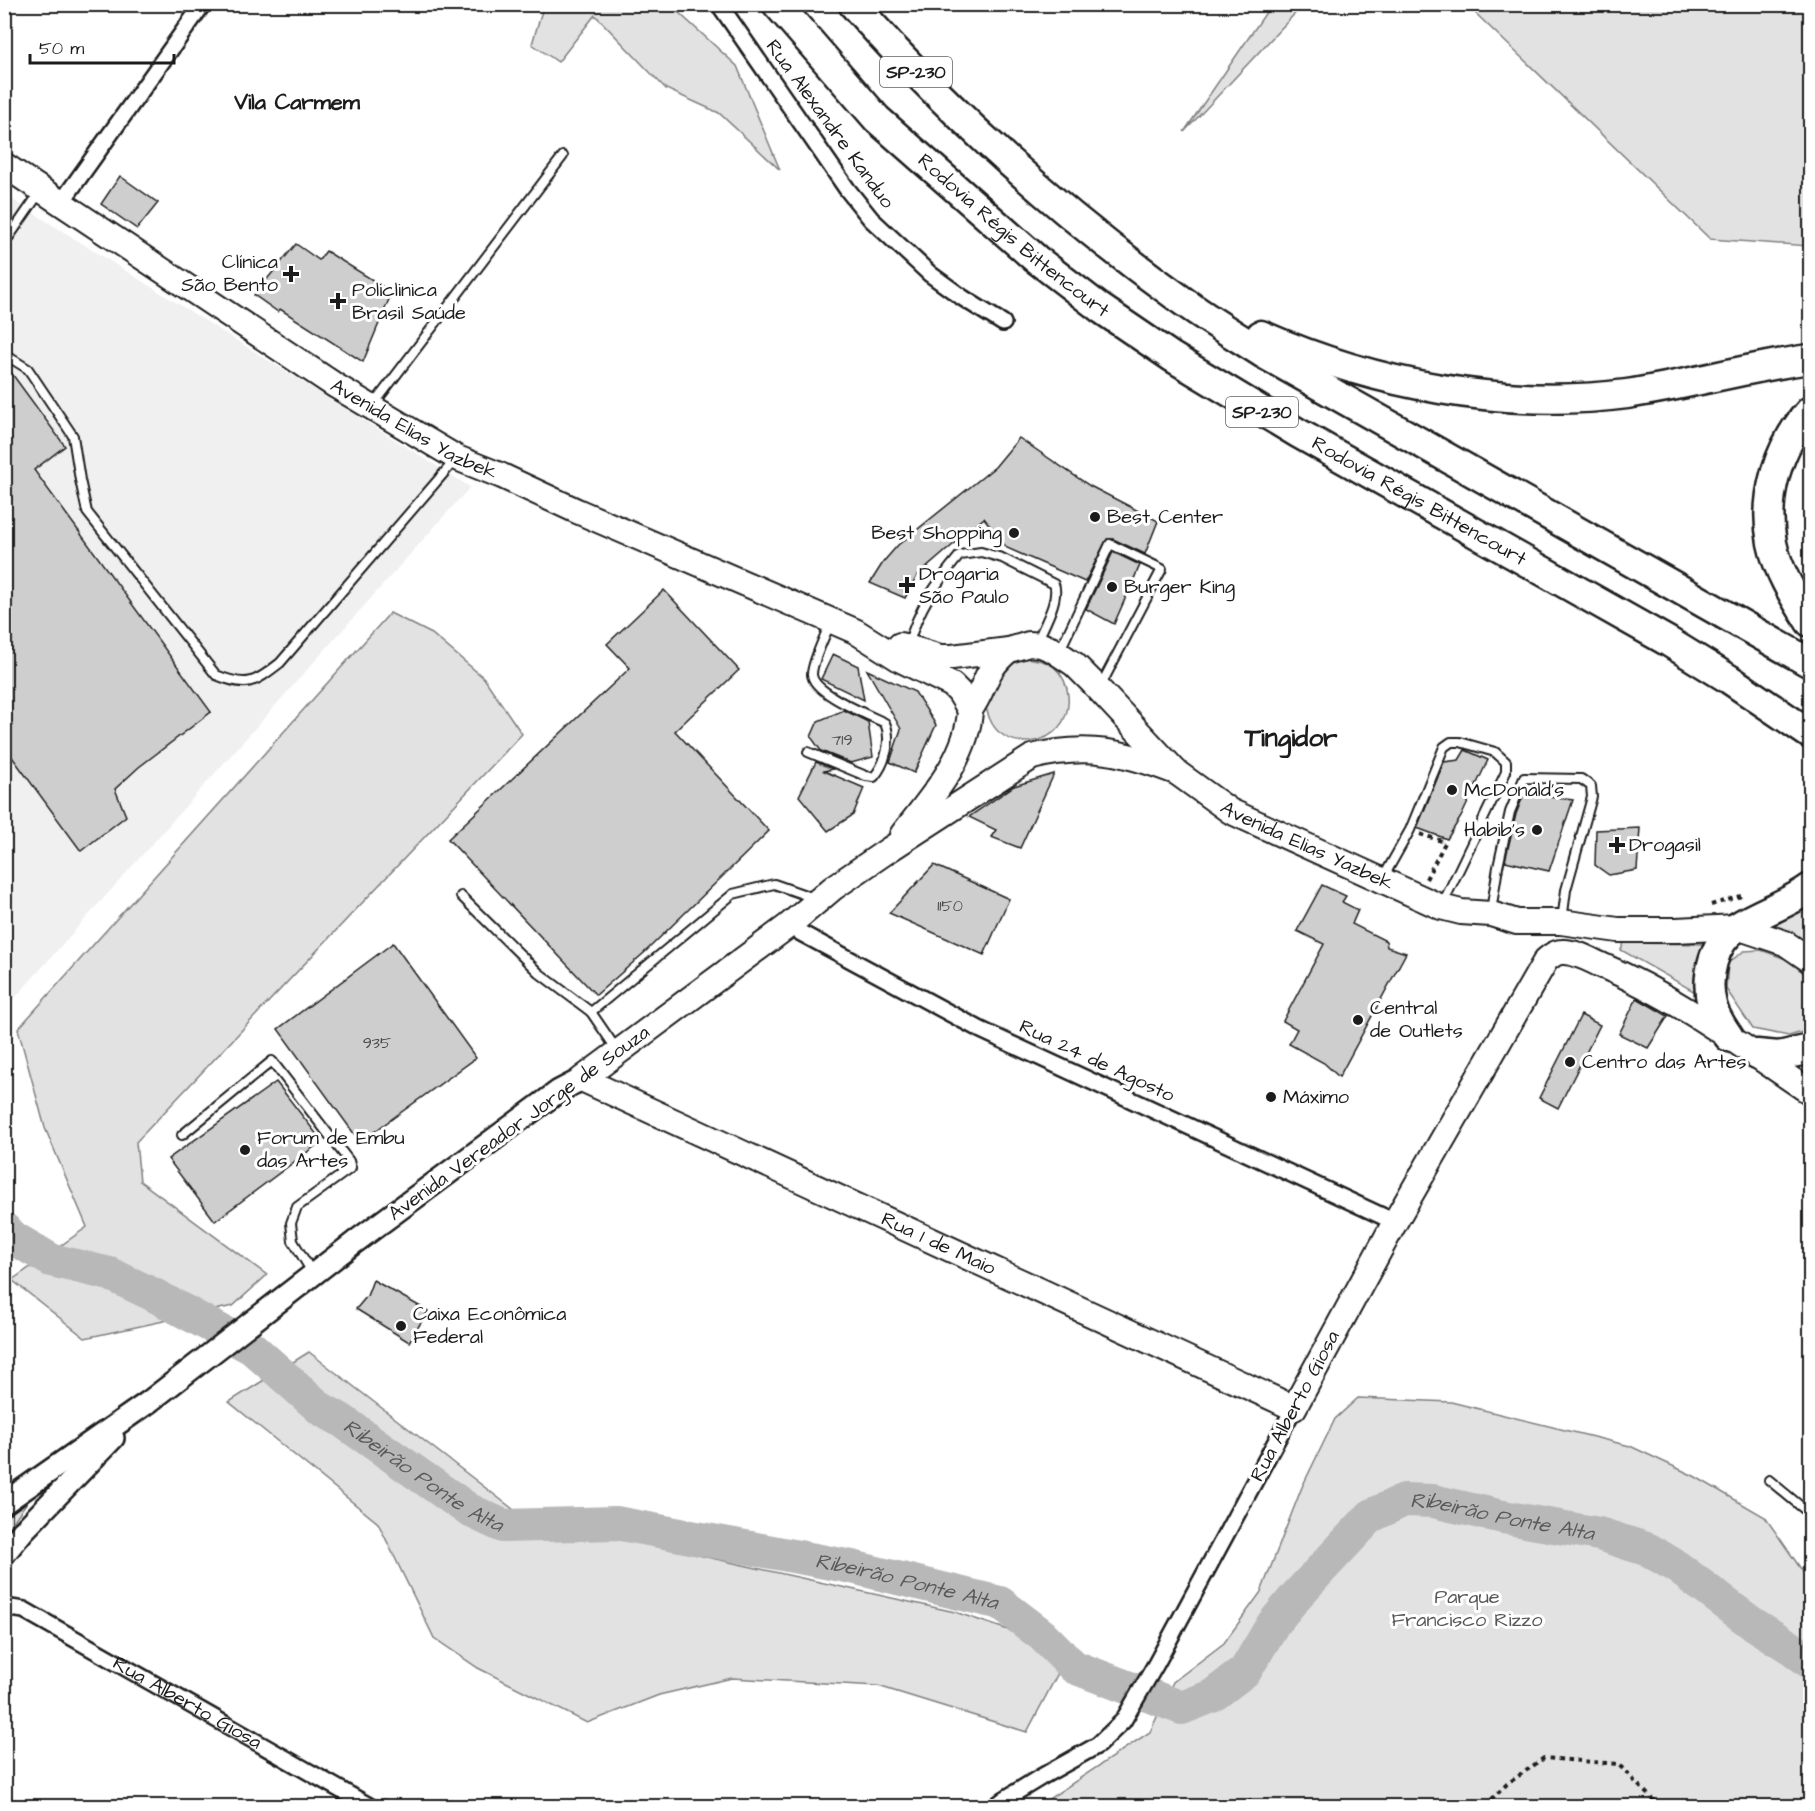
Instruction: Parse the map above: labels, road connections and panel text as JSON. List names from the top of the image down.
{
  "streets": {
    "highway": ["SP-230", "Rodovia Régis Bittencourt"],
    "main road": [
      "Avenida Elias Yazbek",
      "Avenida Vereador Jorge de Souza",
      "Rua 1 de Maio",
      "Rua Alberto Giosa"
    ],
    "street": ["Rua Alexandre Kanduo", "Rua 24 de Agosto"]
  },
  "crossings": [
    ["Avenida Elias Yazbek", "Avenida Vereador Jorge de Souza"],
    ["Rua 24 de Agosto", "Avenida Vereador Jorge de Souza"],
    ["Rua 24 de Agosto", "Rua Alberto Giosa"],
    ["Avenida Vereador Jorge de Souza", "Rua 1 de Maio"],
    ["Rua 1 de Maio", "Rua Alberto Giosa"]
  ],
  "districts": ["Vila Carmem", "Tingidor"],
  "water": ["Ribeirão Ponte Alta"],
  "parks": ["Parque Francisco Rizzo"],
  "places": {
    "health": [
      "Clínica São Bento",
      "Policlinica Brasil Saúde",
      "Drogaria São Paulo",
      "Drogasil"
    ],
    "other": [
      "Best Center",
      "Best Shopping",
      "Burger King",
      "McDonald's",
      "Habib's",
      "Central de Outlets",
      "Centro das Artes",
      "Máximo",
      "Forum de Embu das Artes",
      "Caixa Econômica Federal"
    ]
  },
  "house_numbers": ["719", "1150", "935"],
  "scale_bar": "50 m"
}
